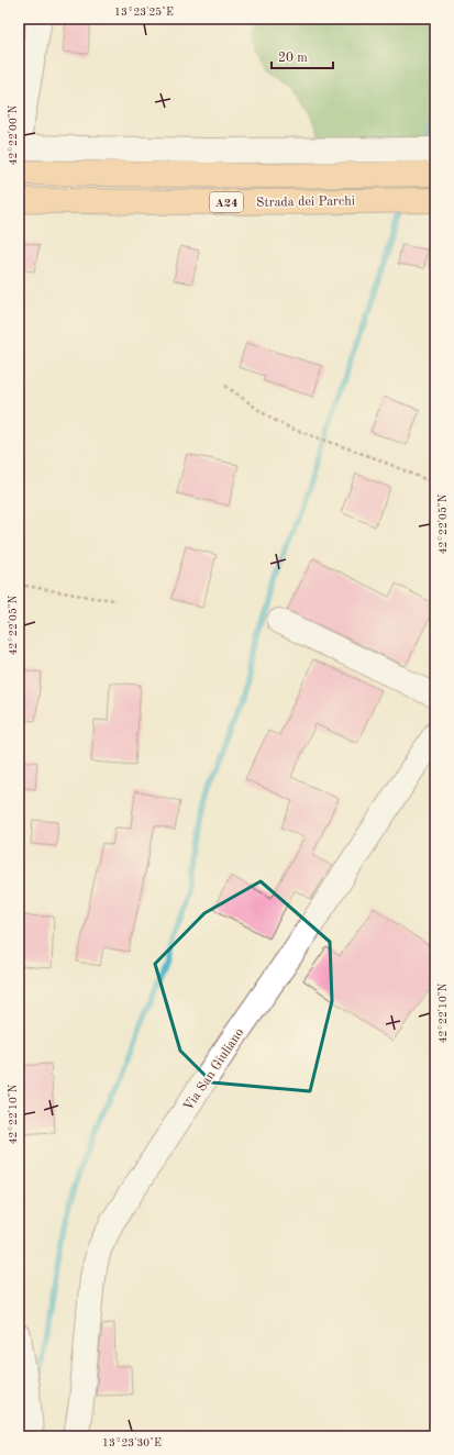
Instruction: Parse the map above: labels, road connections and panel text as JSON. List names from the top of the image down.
{
  "streets": {
    "highway": ["Strada dei Parchi", "A24"],
    "street": ["Via San Giuliano"]
  },
  "scale_bar": "20 m",
  "coordinates": [
    "13°23'25\"E",
    "42°22'00\"N",
    "42°22'05\"N",
    "42°22'10\"N",
    "13°23'30\"E"
  ]
}
